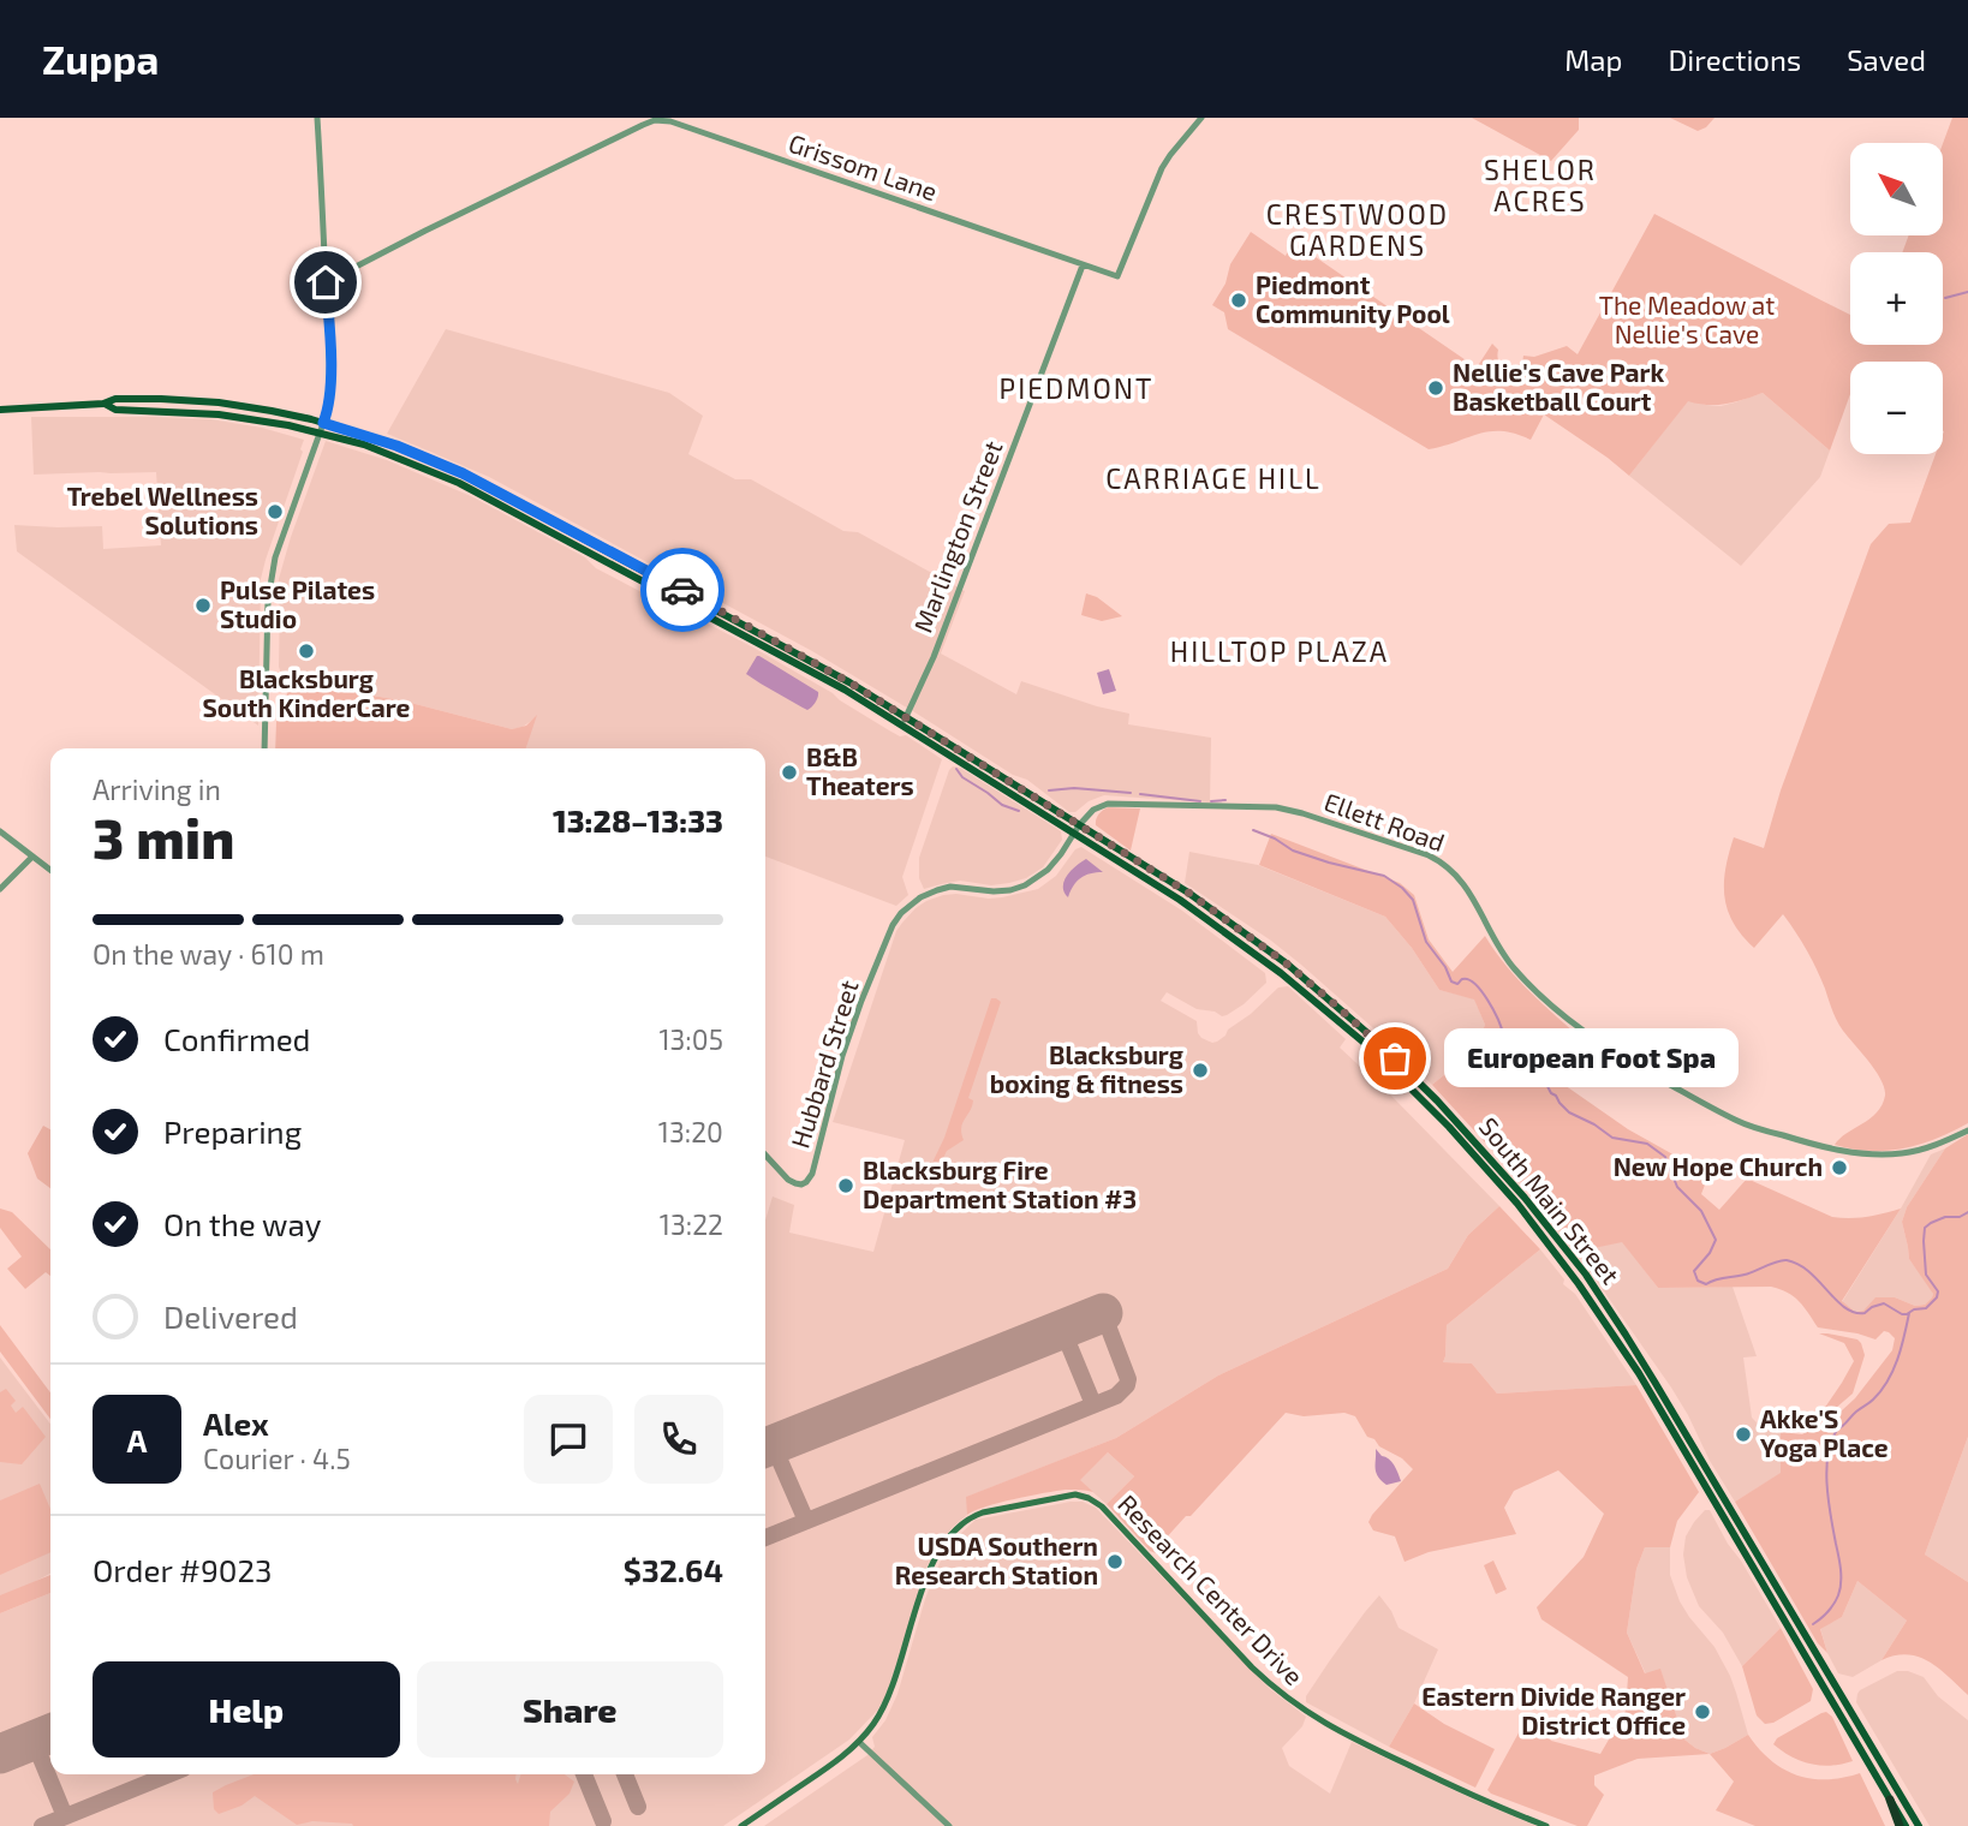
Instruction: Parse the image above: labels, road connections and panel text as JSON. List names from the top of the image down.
{
  "streets": {
    "main road": ["South Main Street", "Research Center Drive"],
    "street": [
      "Grissom Lane",
      "Marlington Street",
      "Ellett Road",
      "Hubbard Street"
    ]
  },
  "crossings": [
    ["Grissom Lane", "Marlington Street"],
    ["Marlington Street", "South Main Street"],
    ["Ellett Road", "Hubbard Street"],
    ["Ellett Road", "South Main Street"],
    ["Hubbard Street", "South Main Street"]
  ],
  "districts": [
    "SHELOR ACRES",
    "CRESTWOOD GARDENS",
    "PIEDMONT",
    "CARRIAGE HILL",
    "HILLTOP PLAZA"
  ],
  "parks": ["The Meadow at Nellie's Cave"],
  "places": [
    "Piedmont Community Pool",
    "Nellie's Cave Park Basketball Court",
    "Trebel Wellness Solutions",
    "Pulse Pilates Studio",
    "Blacksburg South KinderCare",
    "B&B Theaters",
    "European Foot Spa",
    "Blacksburg boxing & fitness",
    "New Hope Church",
    "Blacksburg Fire Department Station #3",
    "Akke'S Yoga Place",
    "USDA Southern Research Station",
    "Eastern Divide Ranger District Office"
  ],
  "north": "top left",
  "page": {
    "header": "Zuppa",
    "nav": ["Map", "Directions", "Saved"],
    "map_buttons": ["+", "−"],
    "heading": ["3 min", "Arriving in", "13:28–13:33"],
    "panel": [
      "Alex",
      "Courier · 4.5",
      "Order #9023",
      "$32.64"
    ],
    "bar": "On the way · 610 m",
    "list": [
      ["Confirmed", "13:05"],
      ["Preparing", "13:20"],
      ["On the way", "13:22"],
      "Delivered"
    ],
    "bubble": "European Foot Spa",
    "round": "A",
    "buttons": ["Help", "Share"]
  }
}
